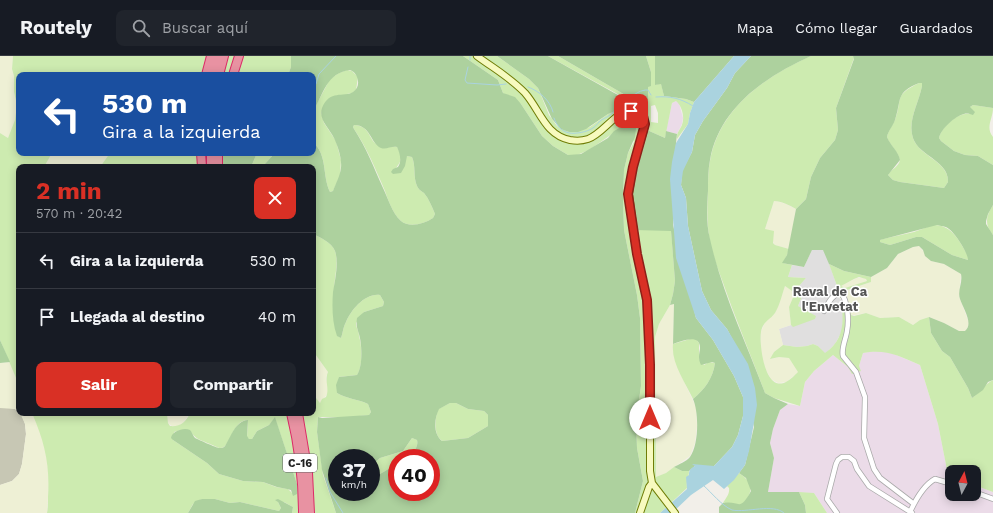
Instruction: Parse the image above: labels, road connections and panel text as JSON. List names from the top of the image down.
{
  "streets": {
    "highway": ["C-16"]
  },
  "districts": ["Raval de Ca l'Envetat"],
  "north": "top",
  "page": {
    "header": "Routely",
    "search": "Buscar aquí",
    "nav": ["Mapa", "Cómo llegar", "Guardados"],
    "turn": ["530 m", "Gira a la izquierda"],
    "heading": ["2 min", "570 m · 20:42"],
    "list": [
      {
        "name": "Gira a la izquierda",
        "value": "530 m"
      },
      {
        "name": "Llegada al destino",
        "value": "40 m"
      }
    ],
    "buttons": ["Salir", "Compartir"],
    "speed": "37 km/h",
    "limit": "40"
  }
}
